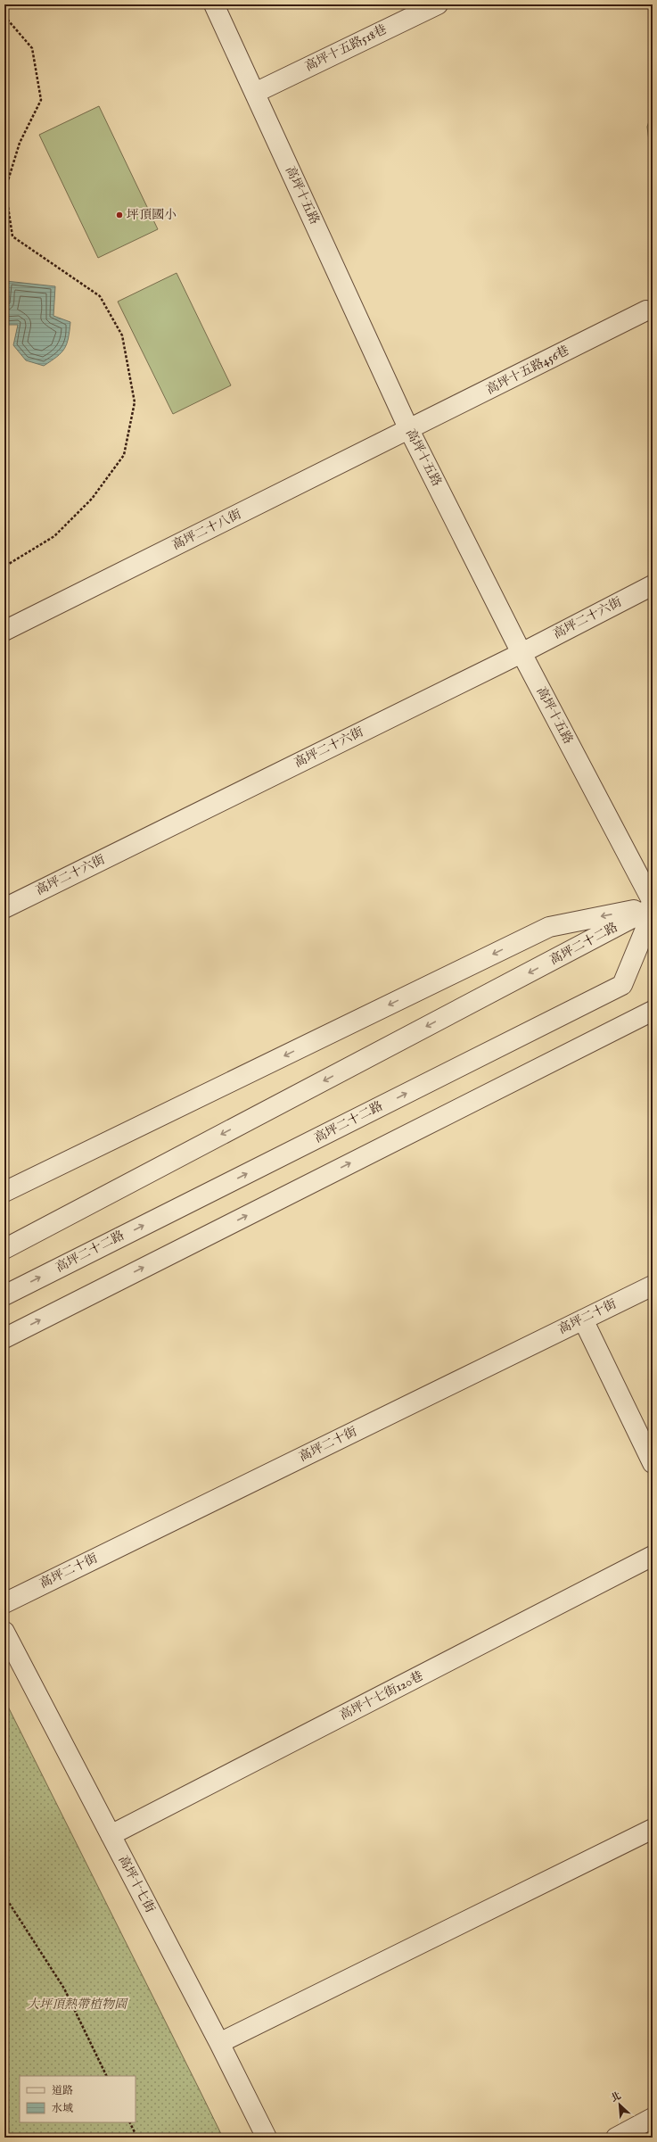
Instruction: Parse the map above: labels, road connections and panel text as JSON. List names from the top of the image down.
{
  "streets": {
    "street": [
      "高坪十五路518巷",
      "高坪十五路",
      "高坪十五路456巷",
      "高坪二十八街",
      "高坪二十六街",
      "高坪二十二路",
      "高坪二十街",
      "高坪十七街120巷",
      "高坪十七街"
    ]
  },
  "crossings": [
    ["高坪十五路518巷", "高坪十五路"],
    ["高坪十五路", "高坪十五路456巷"],
    ["高坪十五路", "高坪二十八街"],
    ["高坪十五路", "高坪二十六街"],
    ["高坪十五路456巷", "高坪二十八街"],
    ["高坪十七街120巷", "高坪十七街"]
  ],
  "parks": ["大坪頂熱帶植物園"],
  "places": ["坪頂國小"],
  "legend": ["道路", "水域"],
  "north": "top left"
}
